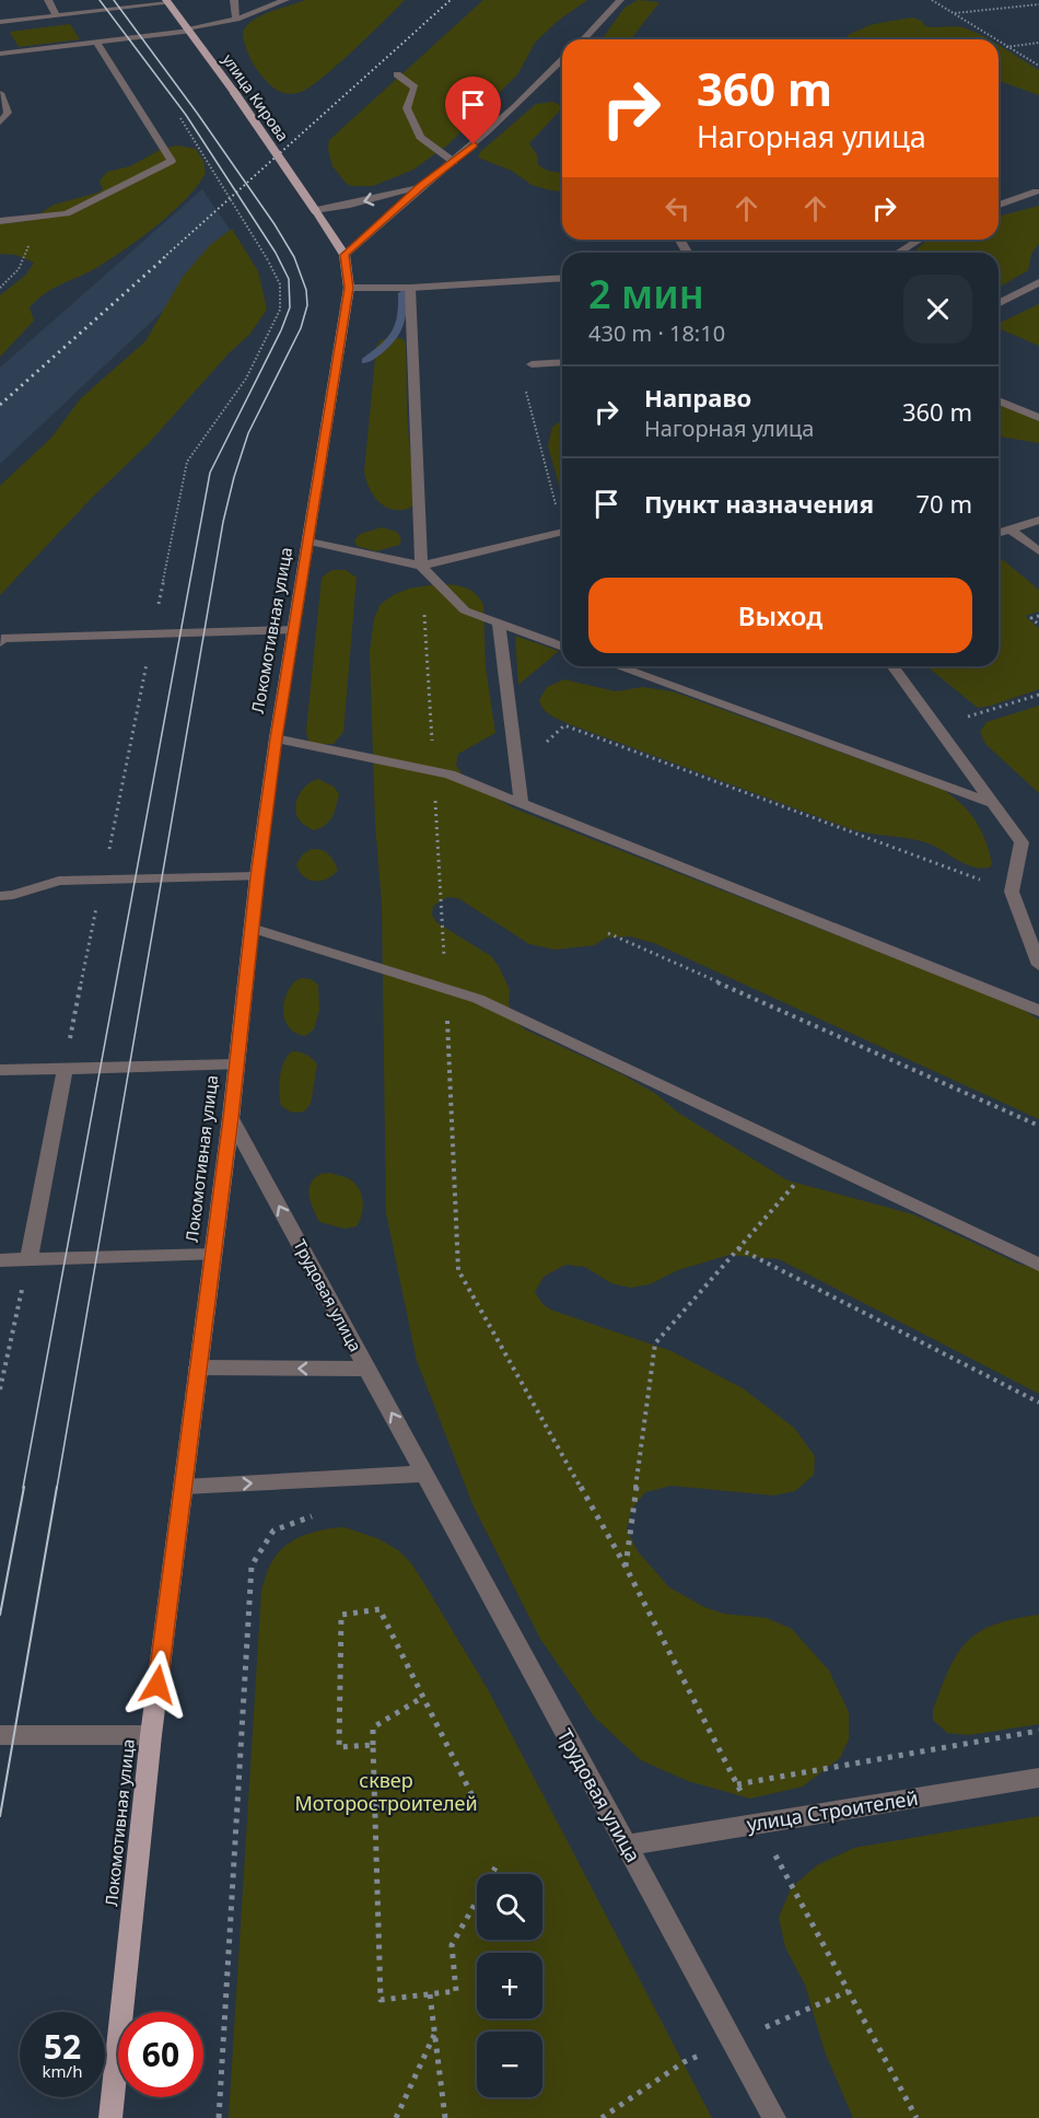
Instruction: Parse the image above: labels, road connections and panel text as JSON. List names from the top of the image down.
{
  "streets": {
    "main road": ["улица Кирова", "Локомотивная улица"],
    "street": ["Трудовая улица", "улица Строителей"]
  },
  "crossings": [
    ["улица Кирова", "Локомотивная улица"],
    ["Локомотивная улица", "Трудовая улица"],
    ["Трудовая улица", "улица Строителей"]
  ],
  "one_way": ["Трудовая улица"],
  "parks": ["сквер Моторостроителей"],
  "page": {
    "turn": ["360 m", "Нагорная улица"],
    "heading": ["2 мин", "430 m · 18:10"],
    "list": [
      {
        "name": "Направо",
        "note": "Нагорная улица",
        "value": "360 m"
      },
      {
        "name": "Пункт назначения",
        "value": "70 m"
      }
    ],
    "buttons": "Выход",
    "map_buttons": ["+", "−"],
    "speed": "52 km/h",
    "limit": "60"
  }
}
